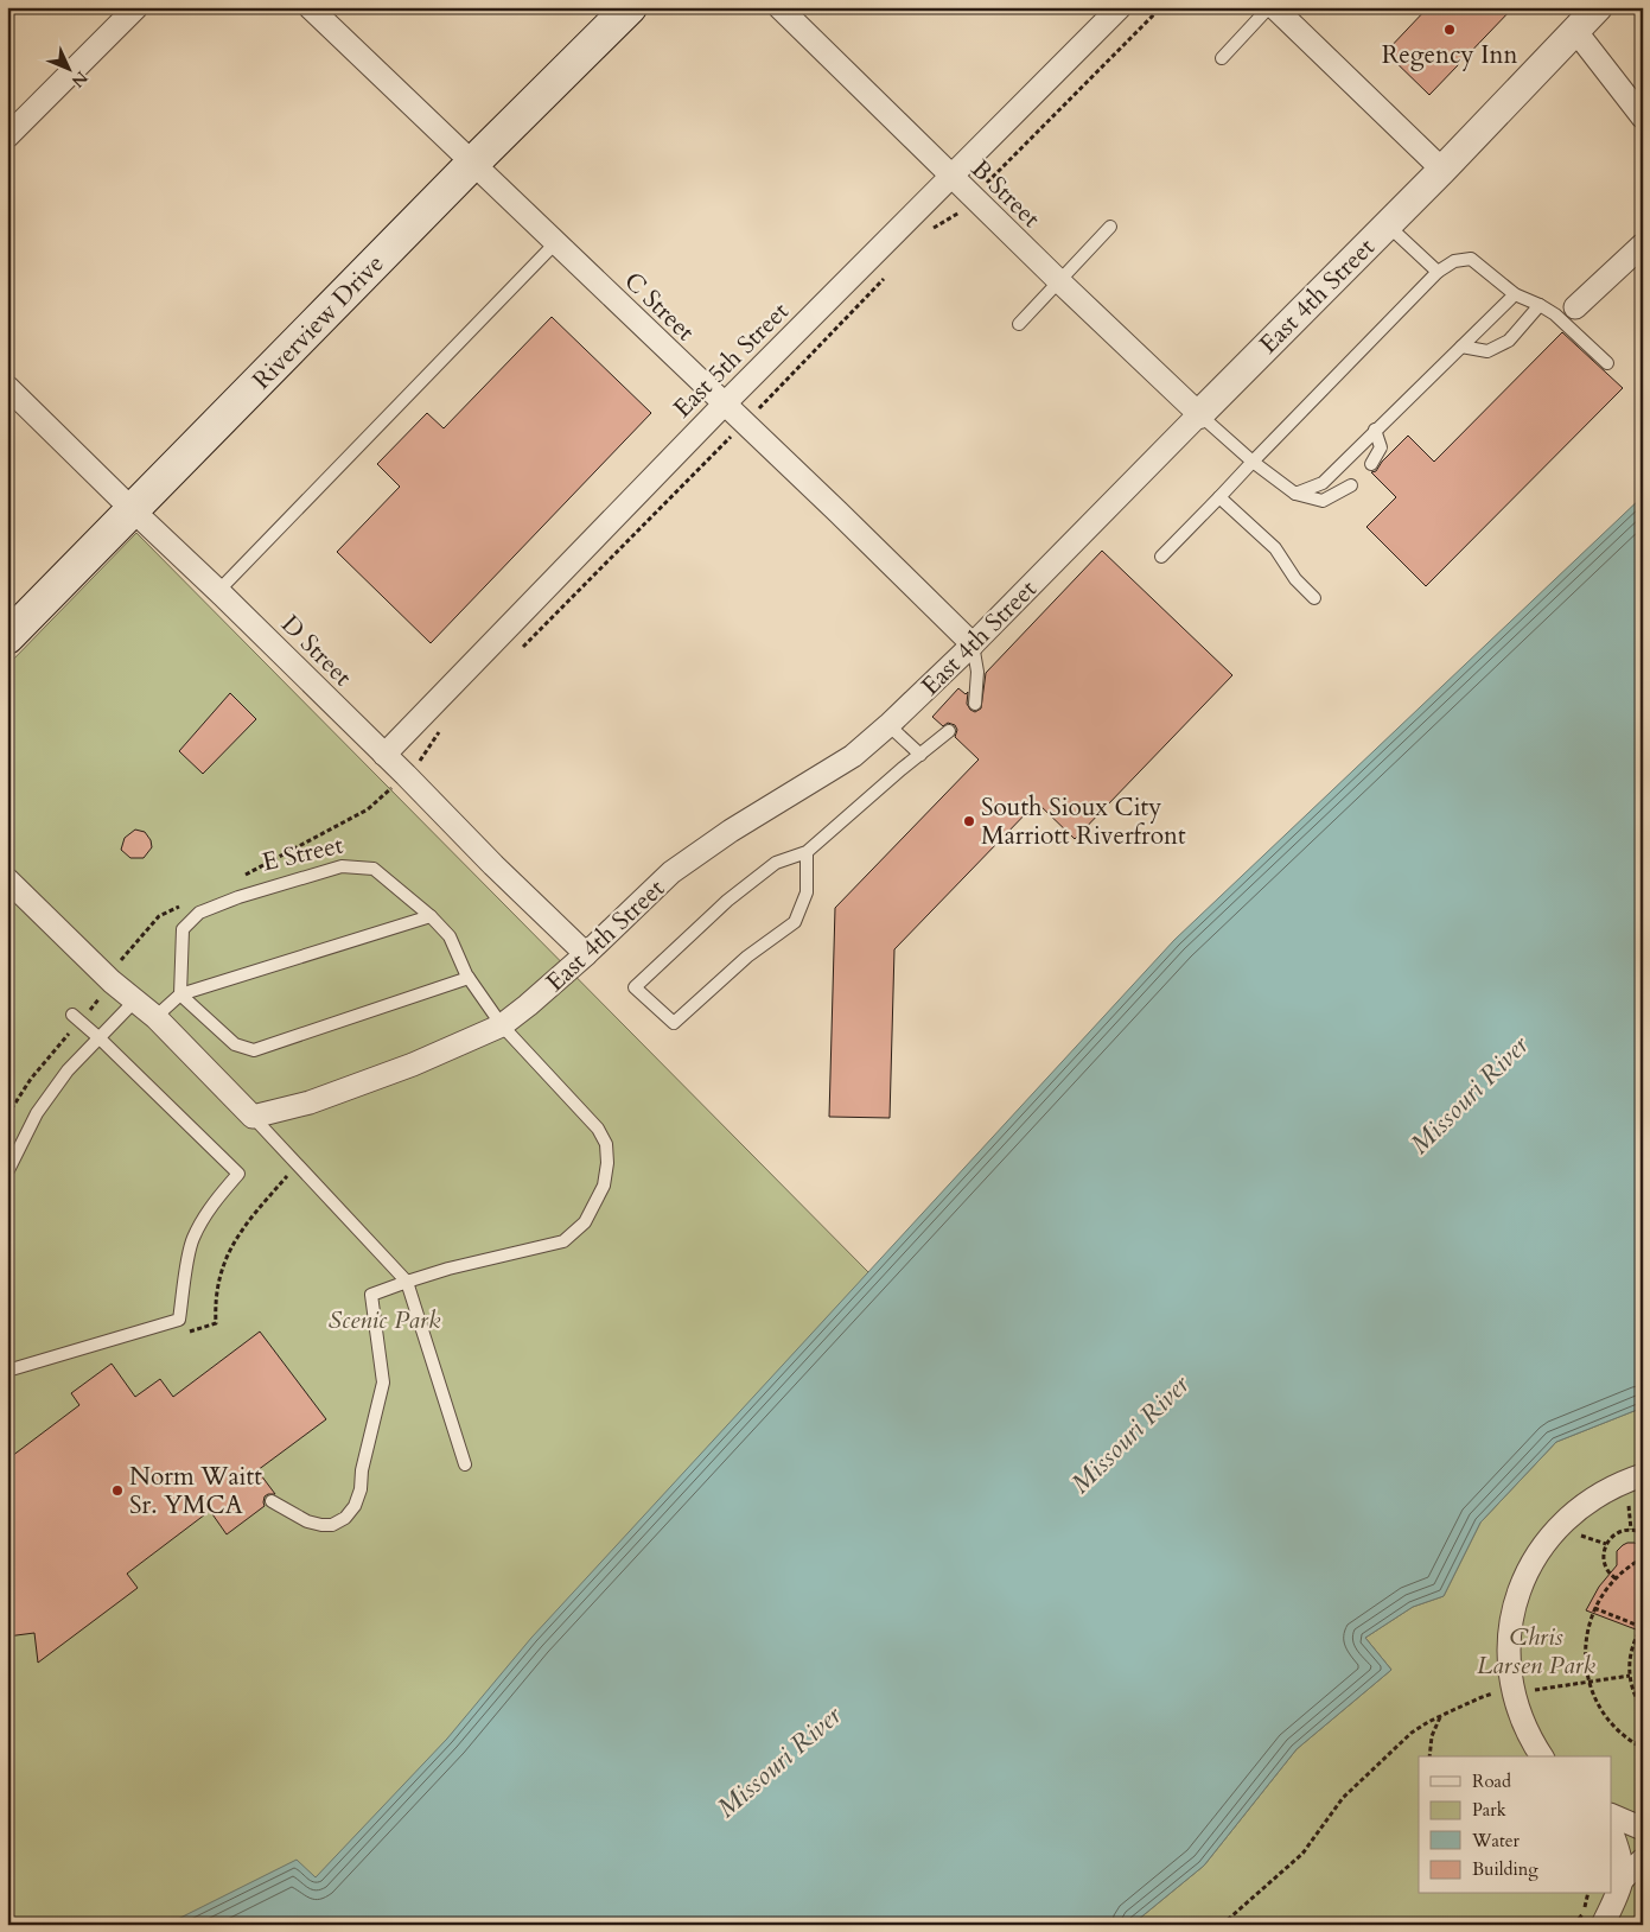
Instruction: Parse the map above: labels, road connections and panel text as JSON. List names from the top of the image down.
{
  "streets": {
    "main road": ["Riverview Drive"],
    "street": [
      "B Street",
      "East 4th Street",
      "C Street",
      "East 5th Street",
      "D Street"
    ],
    "lane": ["E Street"]
  },
  "crossings": [
    ["B Street", "East 4th Street"],
    ["B Street", "East 5th Street"],
    ["East 4th Street", "C Street"],
    ["East 4th Street", "D Street"],
    ["East 4th Street", "E Street"],
    ["C Street", "Riverview Drive"],
    ["C Street", "East 5th Street"],
    ["Riverview Drive", "D Street"],
    ["East 5th Street", "D Street"]
  ],
  "water": ["Missouri River"],
  "parks": ["Scenic Park", "Chris Larsen Park"],
  "places": ["Regency Inn", "South Sioux City Marriott Riverfront", "Norm Waitt Sr. YMCA"],
  "legend": [
    "Road",
    "Park",
    "Water",
    "Building"
  ],
  "north": "bottom right"
}
